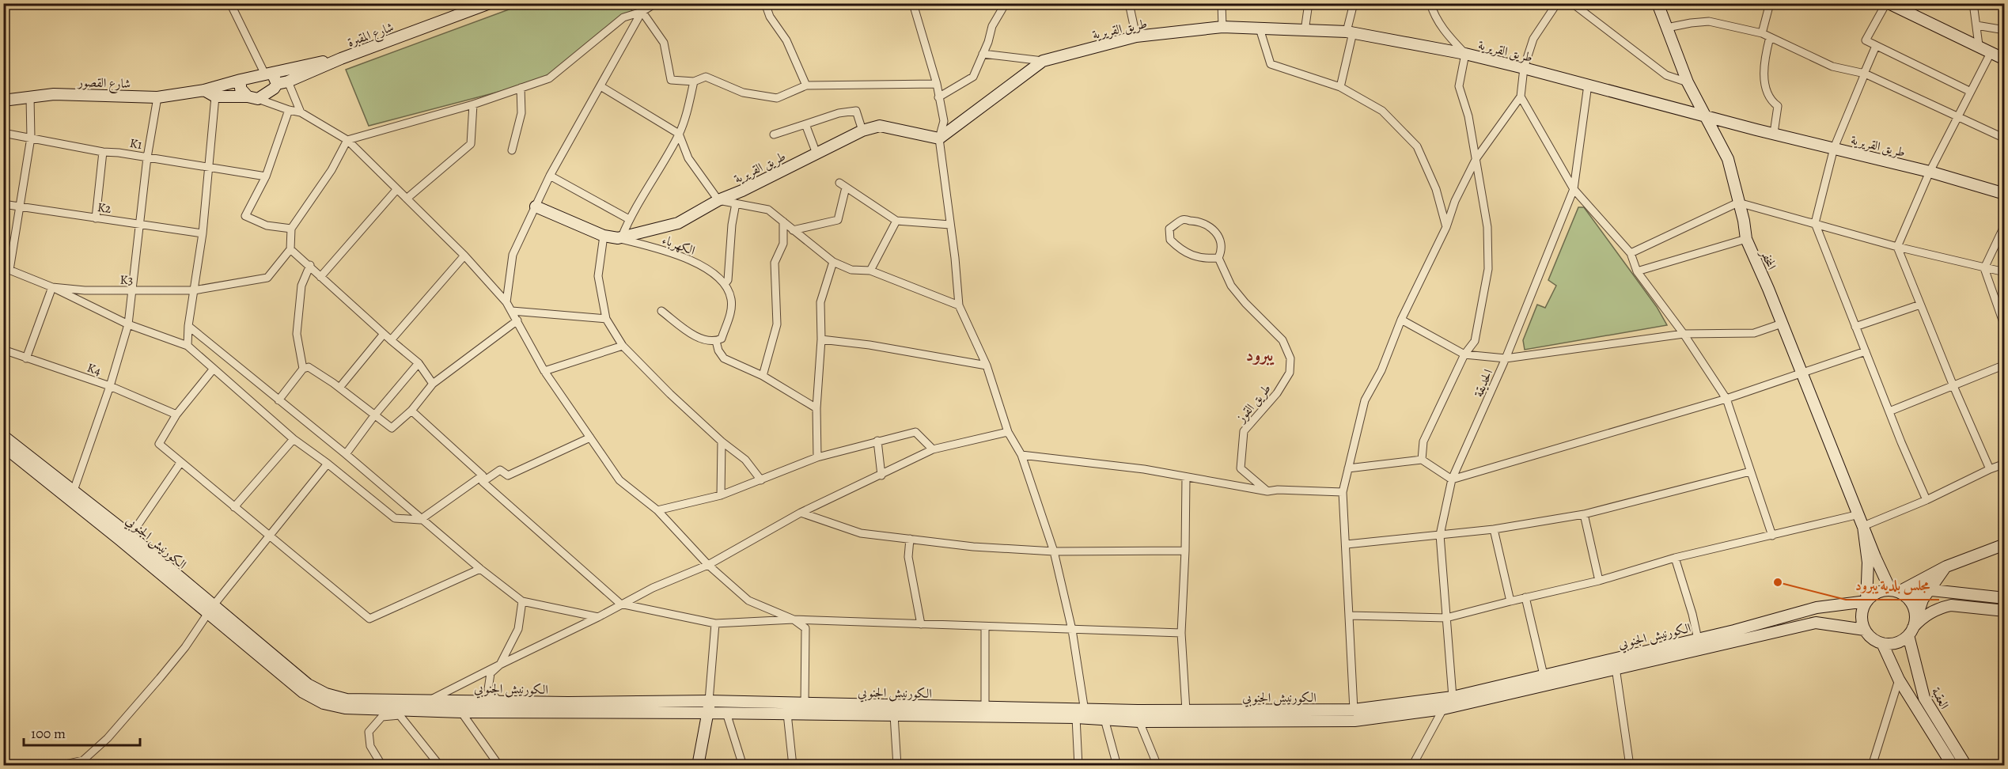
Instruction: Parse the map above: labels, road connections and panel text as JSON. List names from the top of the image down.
{
  "streets": {
    "main road": [
      "طريق القريرية",
      "شارع المقبرة",
      "شارع القصور",
      "المخفر",
      "الكورنيش الجنوبي",
      "العقبة"
    ],
    "street": [
      "K1",
      "K2",
      "الكهرباء",
      "K3",
      "K4",
      "الحديقة",
      "طريق القوز"
    ]
  },
  "crossings": [
    ["طريق القريرية", "الكهرباء"],
    ["طريق القريرية", "المخفر"],
    ["طريق القريرية", "الحديقة"],
    ["شارع المقبرة", "شارع القصور"],
    ["الحديقة", "الكورنيش الجنوبي"],
    ["الكورنيش الجنوبي", "العقبة"]
  ],
  "districts": ["يبرود"],
  "places": ["مجلس بلدية يبرود"],
  "scale_bar": "100 m"
}
